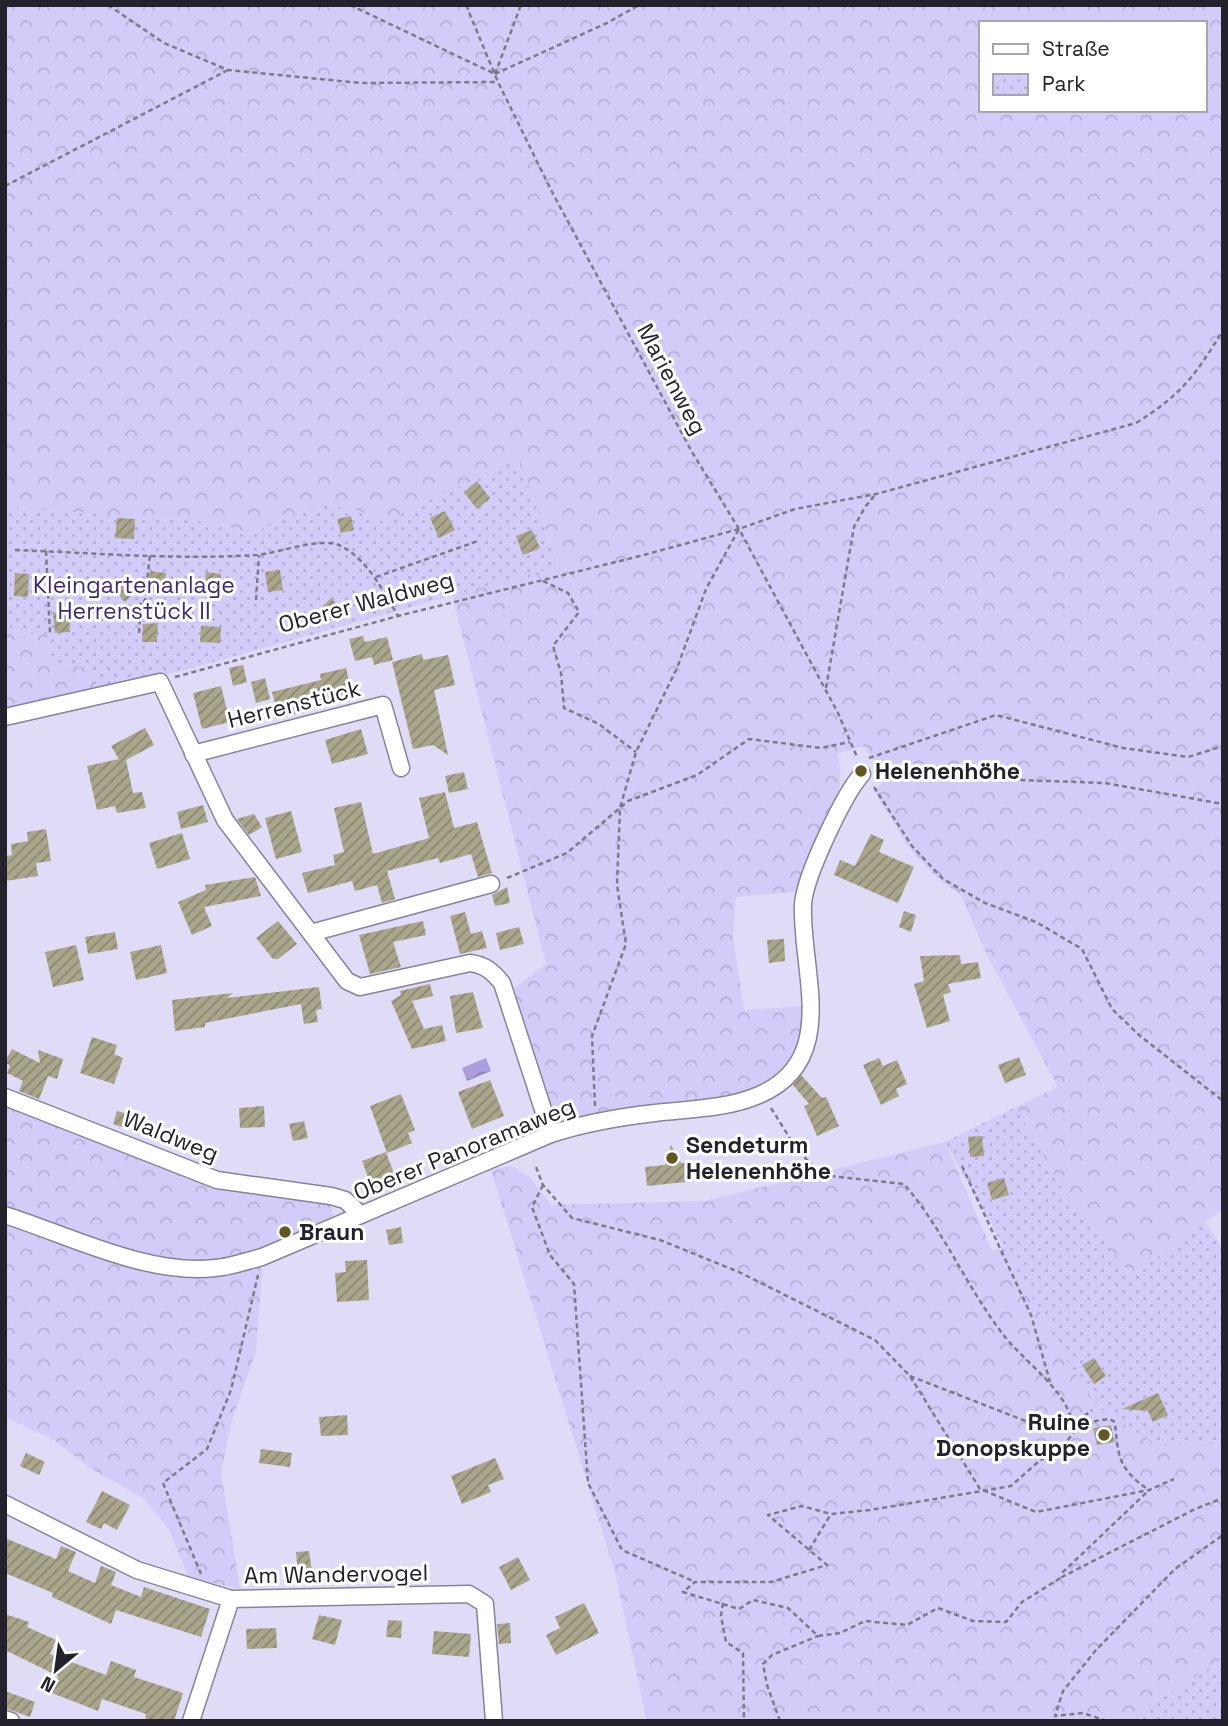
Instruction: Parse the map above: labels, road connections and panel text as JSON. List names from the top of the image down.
{
  "streets": {
    "street": [
      "Herrenstück",
      "Waldweg",
      "Oberer Panoramaweg",
      "Am Wandervogel"
    ],
    "path": ["Marienweg", "Oberer Waldweg"]
  },
  "crossings": [
    ["Marienweg", "Oberer Waldweg"],
    ["Marienweg", "Oberer Panoramaweg"],
    ["Waldweg", "Oberer Panoramaweg"]
  ],
  "parks": ["Kleingartenanlage Herrenstück II"],
  "places": [
    "Helenenhöhe",
    "Sendeturm Helenenhöhe",
    "Braun",
    "Ruine Donopskuppe"
  ],
  "legend": ["Straße", "Park"],
  "north": "bottom left"
}
